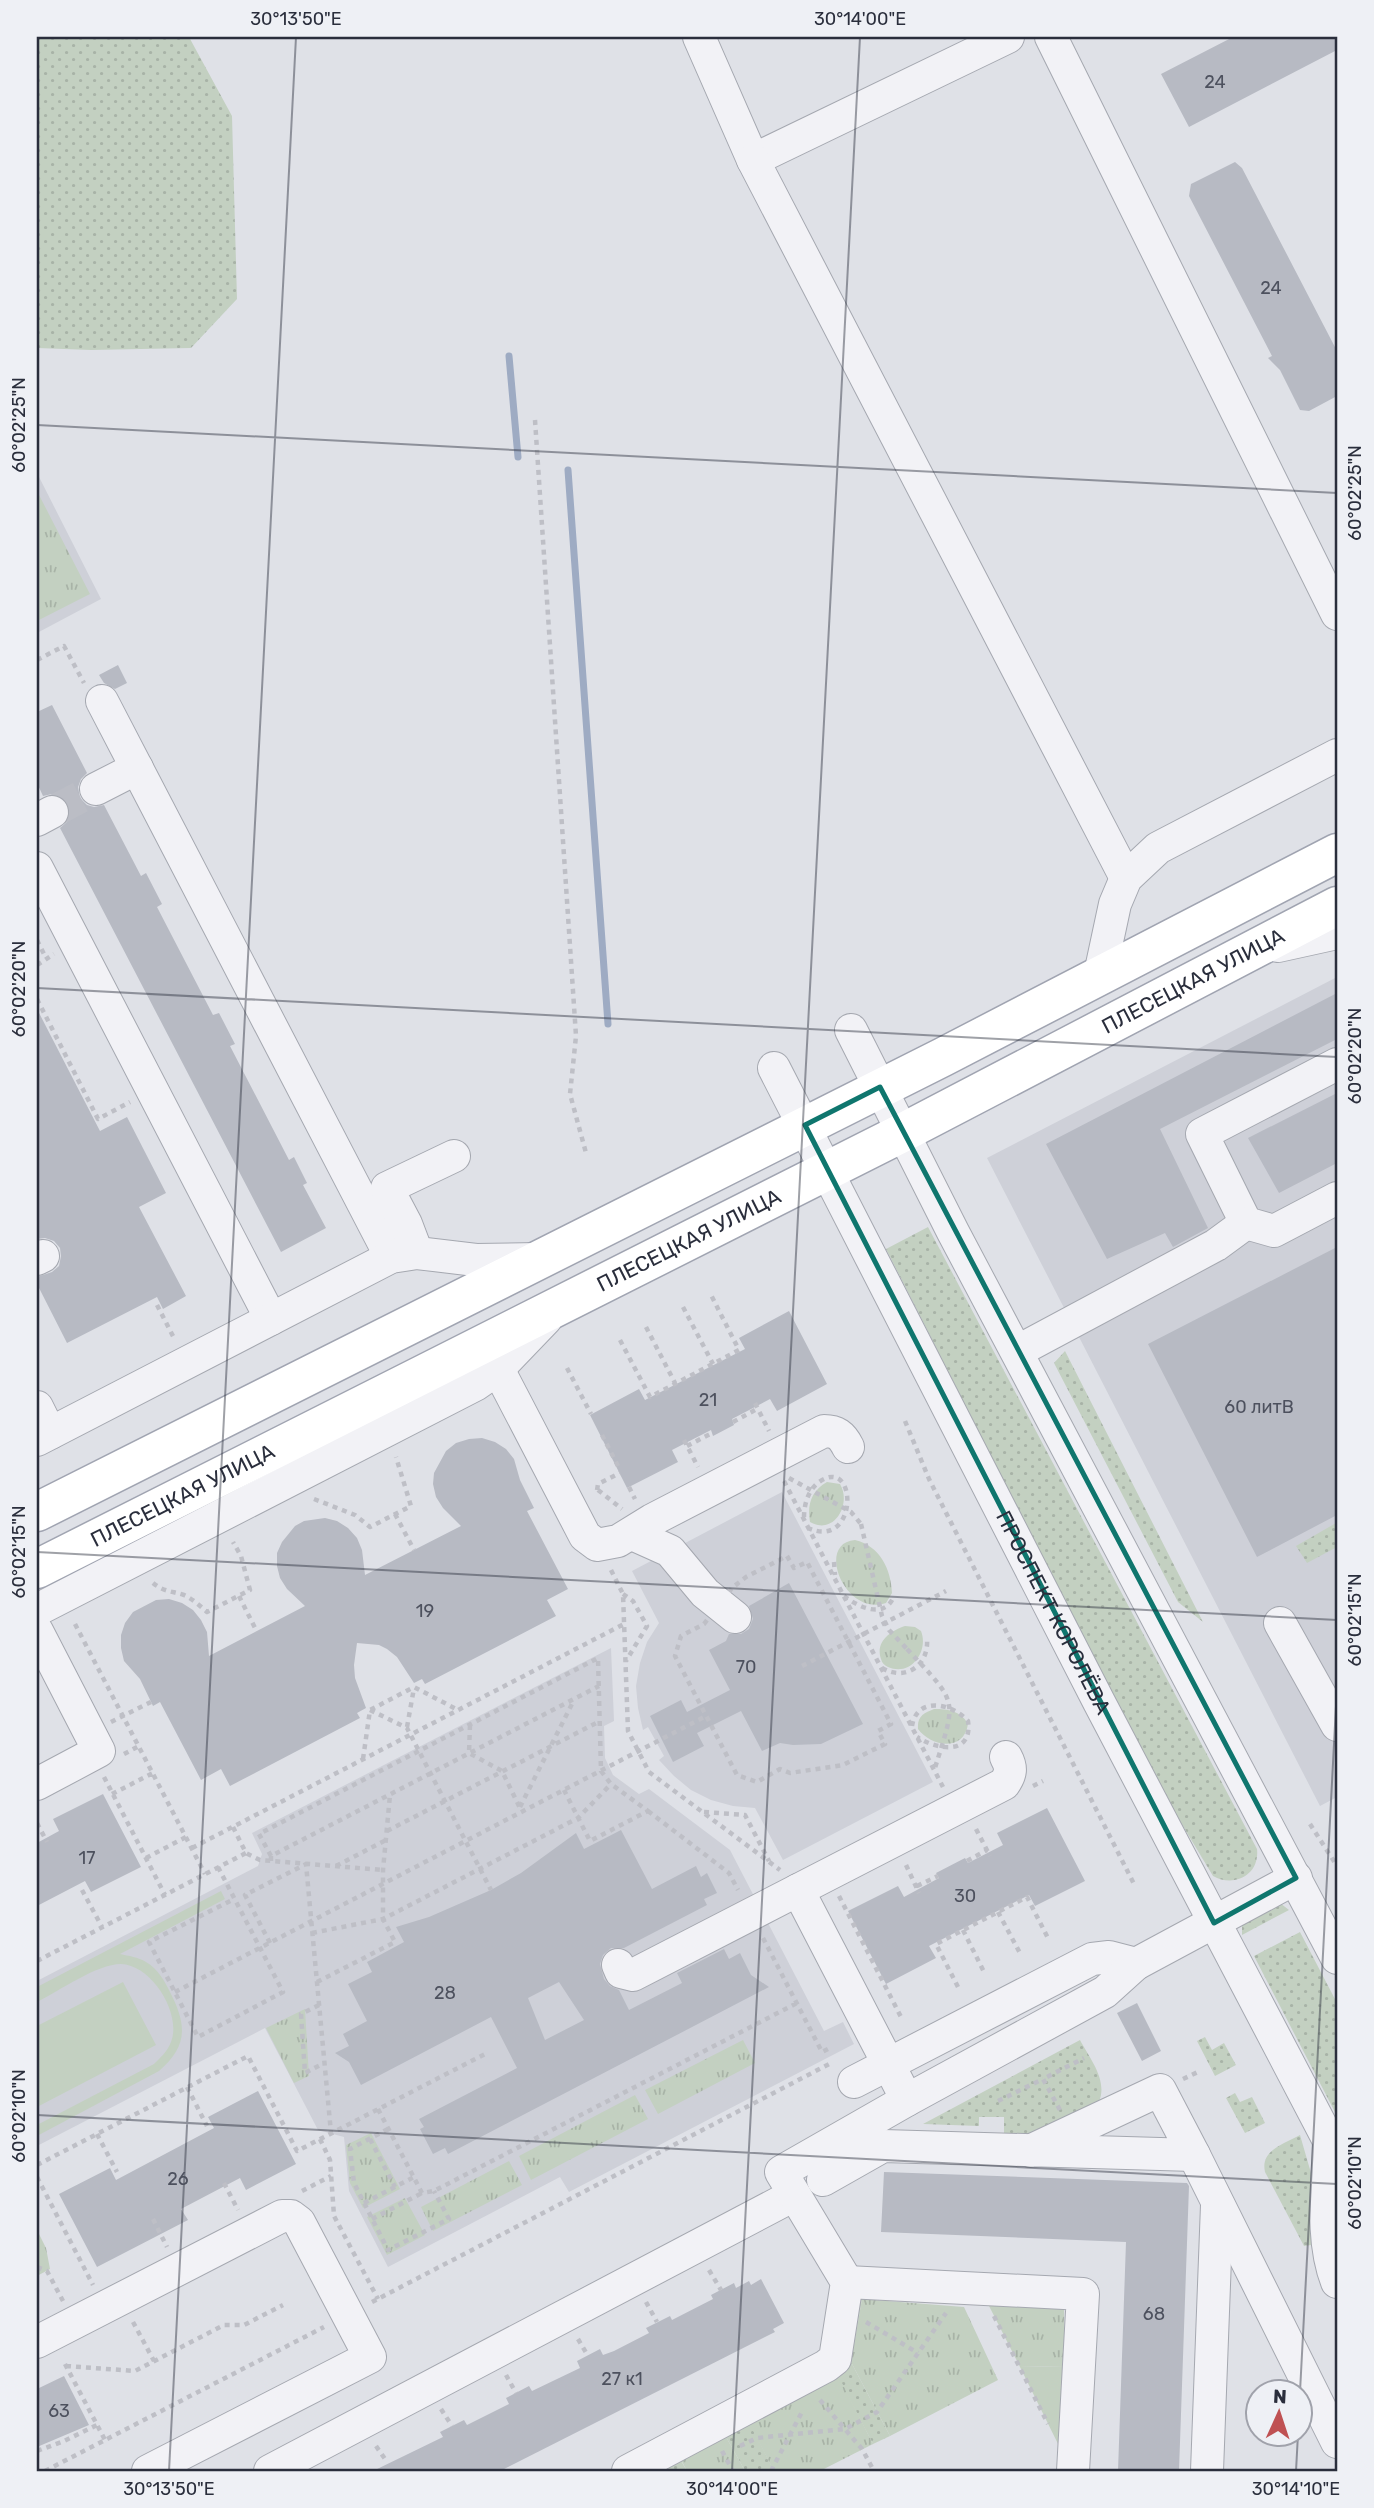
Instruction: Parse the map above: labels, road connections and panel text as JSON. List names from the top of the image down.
{
  "streets": {
    "main road": ["ПЛЕСЕЦКАЯ УЛИЦА"],
    "street": ["ПРОСПЕКТ КОРОЛЁВА"]
  },
  "crossings": [
    ["ПЛЕСЕЦКАЯ УЛИЦА", "ПРОСПЕКТ КОРОЛЁВА"]
  ],
  "house_numbers": [
    "24",
    "24",
    "21",
    "60 литВ",
    "19",
    "70",
    "17",
    "30",
    "28",
    "26",
    "68",
    "27 к1",
    "63"
  ],
  "north": "top",
  "coordinates": [
    "30°13'50\"E",
    "30°14'00\"E",
    "60°02'25\"N",
    "60°02'20\"N",
    "60°02'15\"N",
    "60°02'10\"N",
    "30°14'10\"E"
  ]
}
